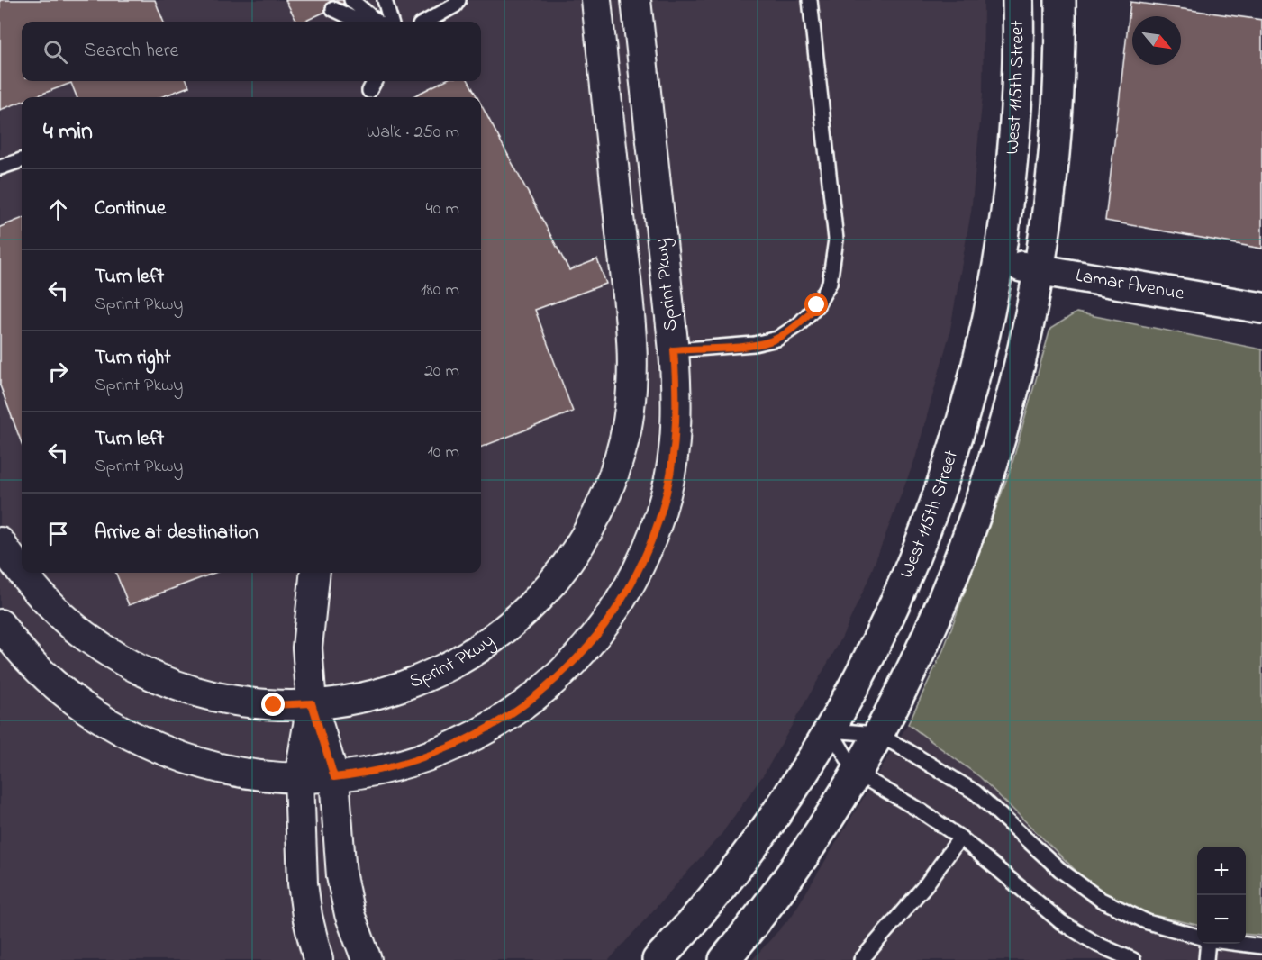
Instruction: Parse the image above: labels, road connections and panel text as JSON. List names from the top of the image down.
{
  "streets": {
    "street": ["West 115th Street", "Sprint Pkwy", "Lamar Avenue"]
  },
  "crossings": [
    ["West 115th Street", "Lamar Avenue"]
  ],
  "north": "bottom right",
  "page": {
    "search": "Search here",
    "heading": ["4 min", "Walk · 250 m"],
    "list": [
      ["Continue", "40 m"],
      ["Turn left", "Sprint Pkwy", "180 m"],
      ["Turn right", "Sprint Pkwy", "20 m"],
      ["Turn left", "Sprint Pkwy", "10 m"],
      "Arrive at destination"
    ],
    "map_buttons": ["+", "−"]
  }
}
